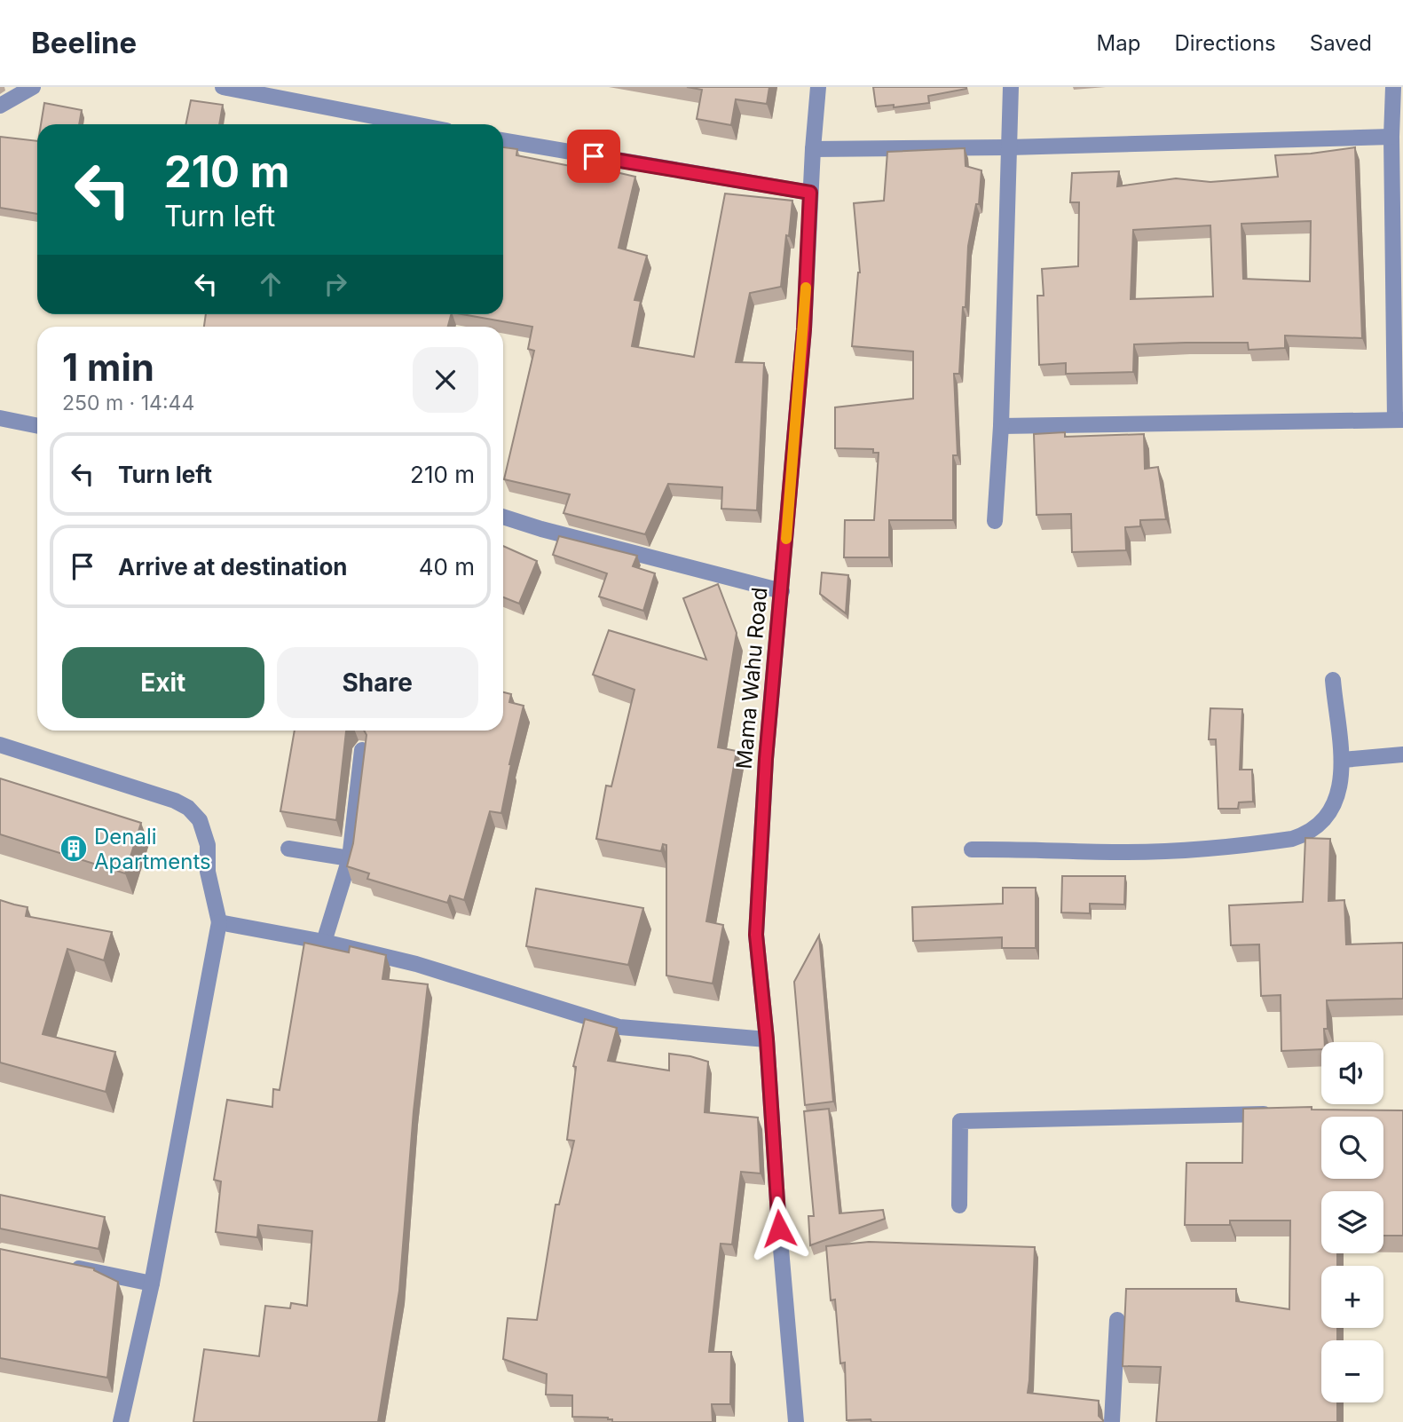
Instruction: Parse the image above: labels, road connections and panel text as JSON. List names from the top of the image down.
{
  "streets": {
    "street": ["Mama Wahu Road"]
  },
  "places": {
    "building": ["Denali Apartments"]
  },
  "page": {
    "header": "Beeline",
    "nav": ["Map", "Directions", "Saved"],
    "turn": ["210 m", "Turn left"],
    "heading": ["1 min", "250 m · 14:44"],
    "list": [
      {
        "name": "Turn left",
        "value": "210 m"
      },
      {
        "name": "Arrive at destination",
        "value": "40 m"
      }
    ],
    "buttons": ["Exit", "Share"],
    "map_buttons": ["+", "−"]
  }
}
